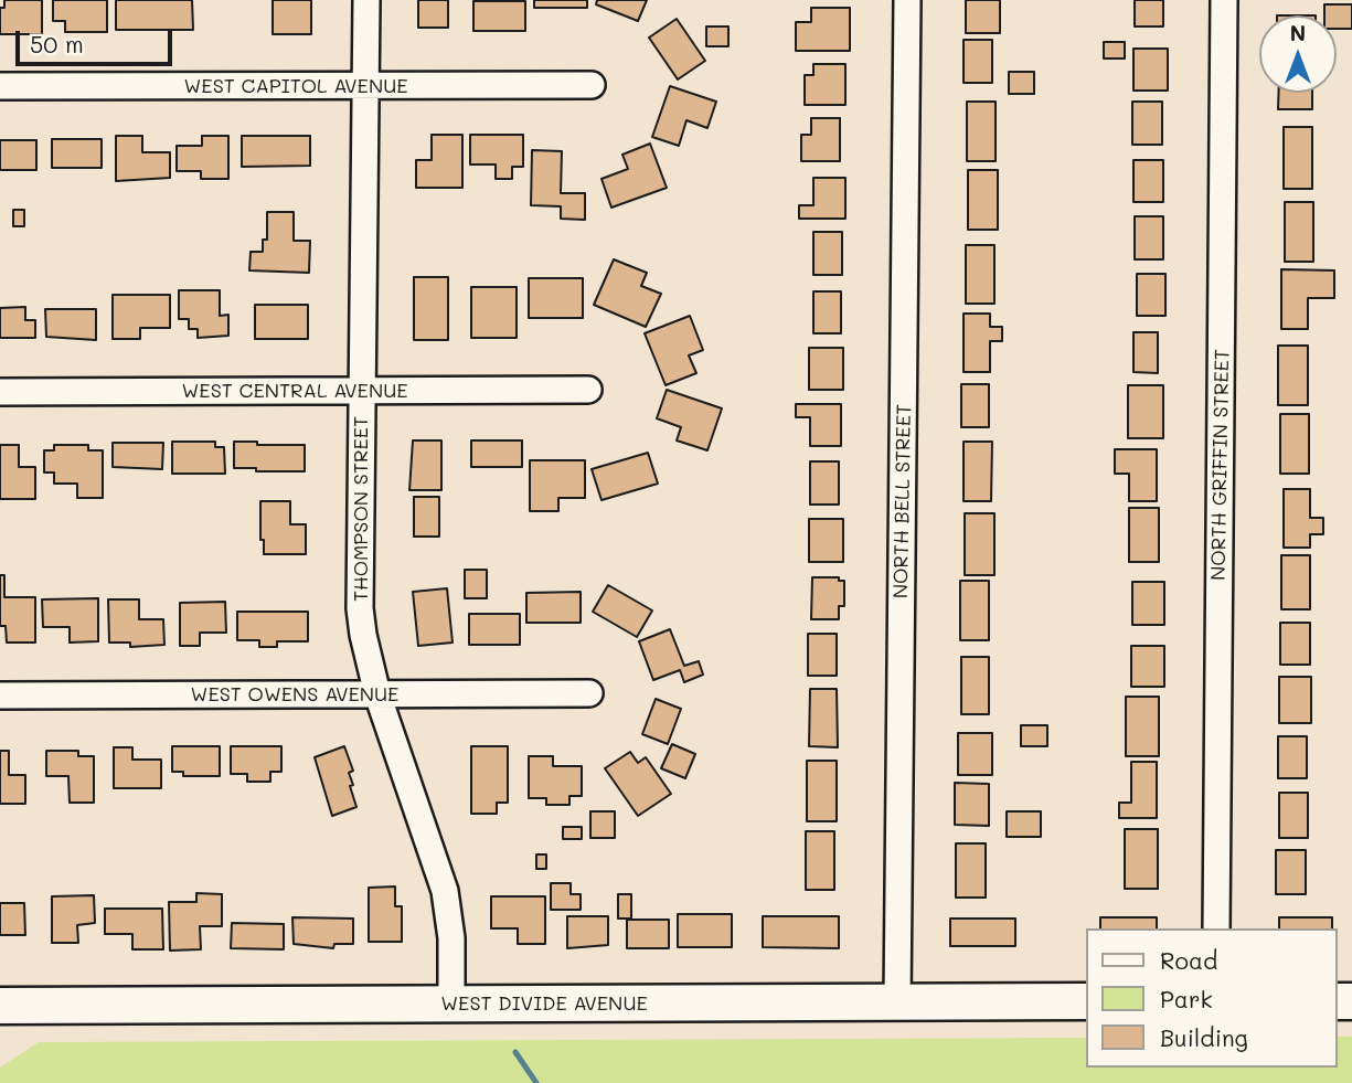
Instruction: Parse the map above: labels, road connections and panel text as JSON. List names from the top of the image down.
{
  "streets": {
    "street": [
      "WEST CAPITOL AVENUE",
      "WEST CENTRAL AVENUE",
      "NORTH GRIFFIN STREET",
      "NORTH BELL STREET",
      "THOMPSON STREET",
      "WEST OWENS AVENUE",
      "WEST DIVIDE AVENUE"
    ]
  },
  "crossings": [
    ["WEST CAPITOL AVENUE", "THOMPSON STREET"],
    ["WEST CENTRAL AVENUE", "THOMPSON STREET"],
    ["NORTH BELL STREET", "WEST DIVIDE AVENUE"],
    ["THOMPSON STREET", "WEST OWENS AVENUE"],
    ["THOMPSON STREET", "WEST DIVIDE AVENUE"]
  ],
  "legend": ["Road", "Park", "Building"],
  "scale_bar": "50 m",
  "north": "top"
}
